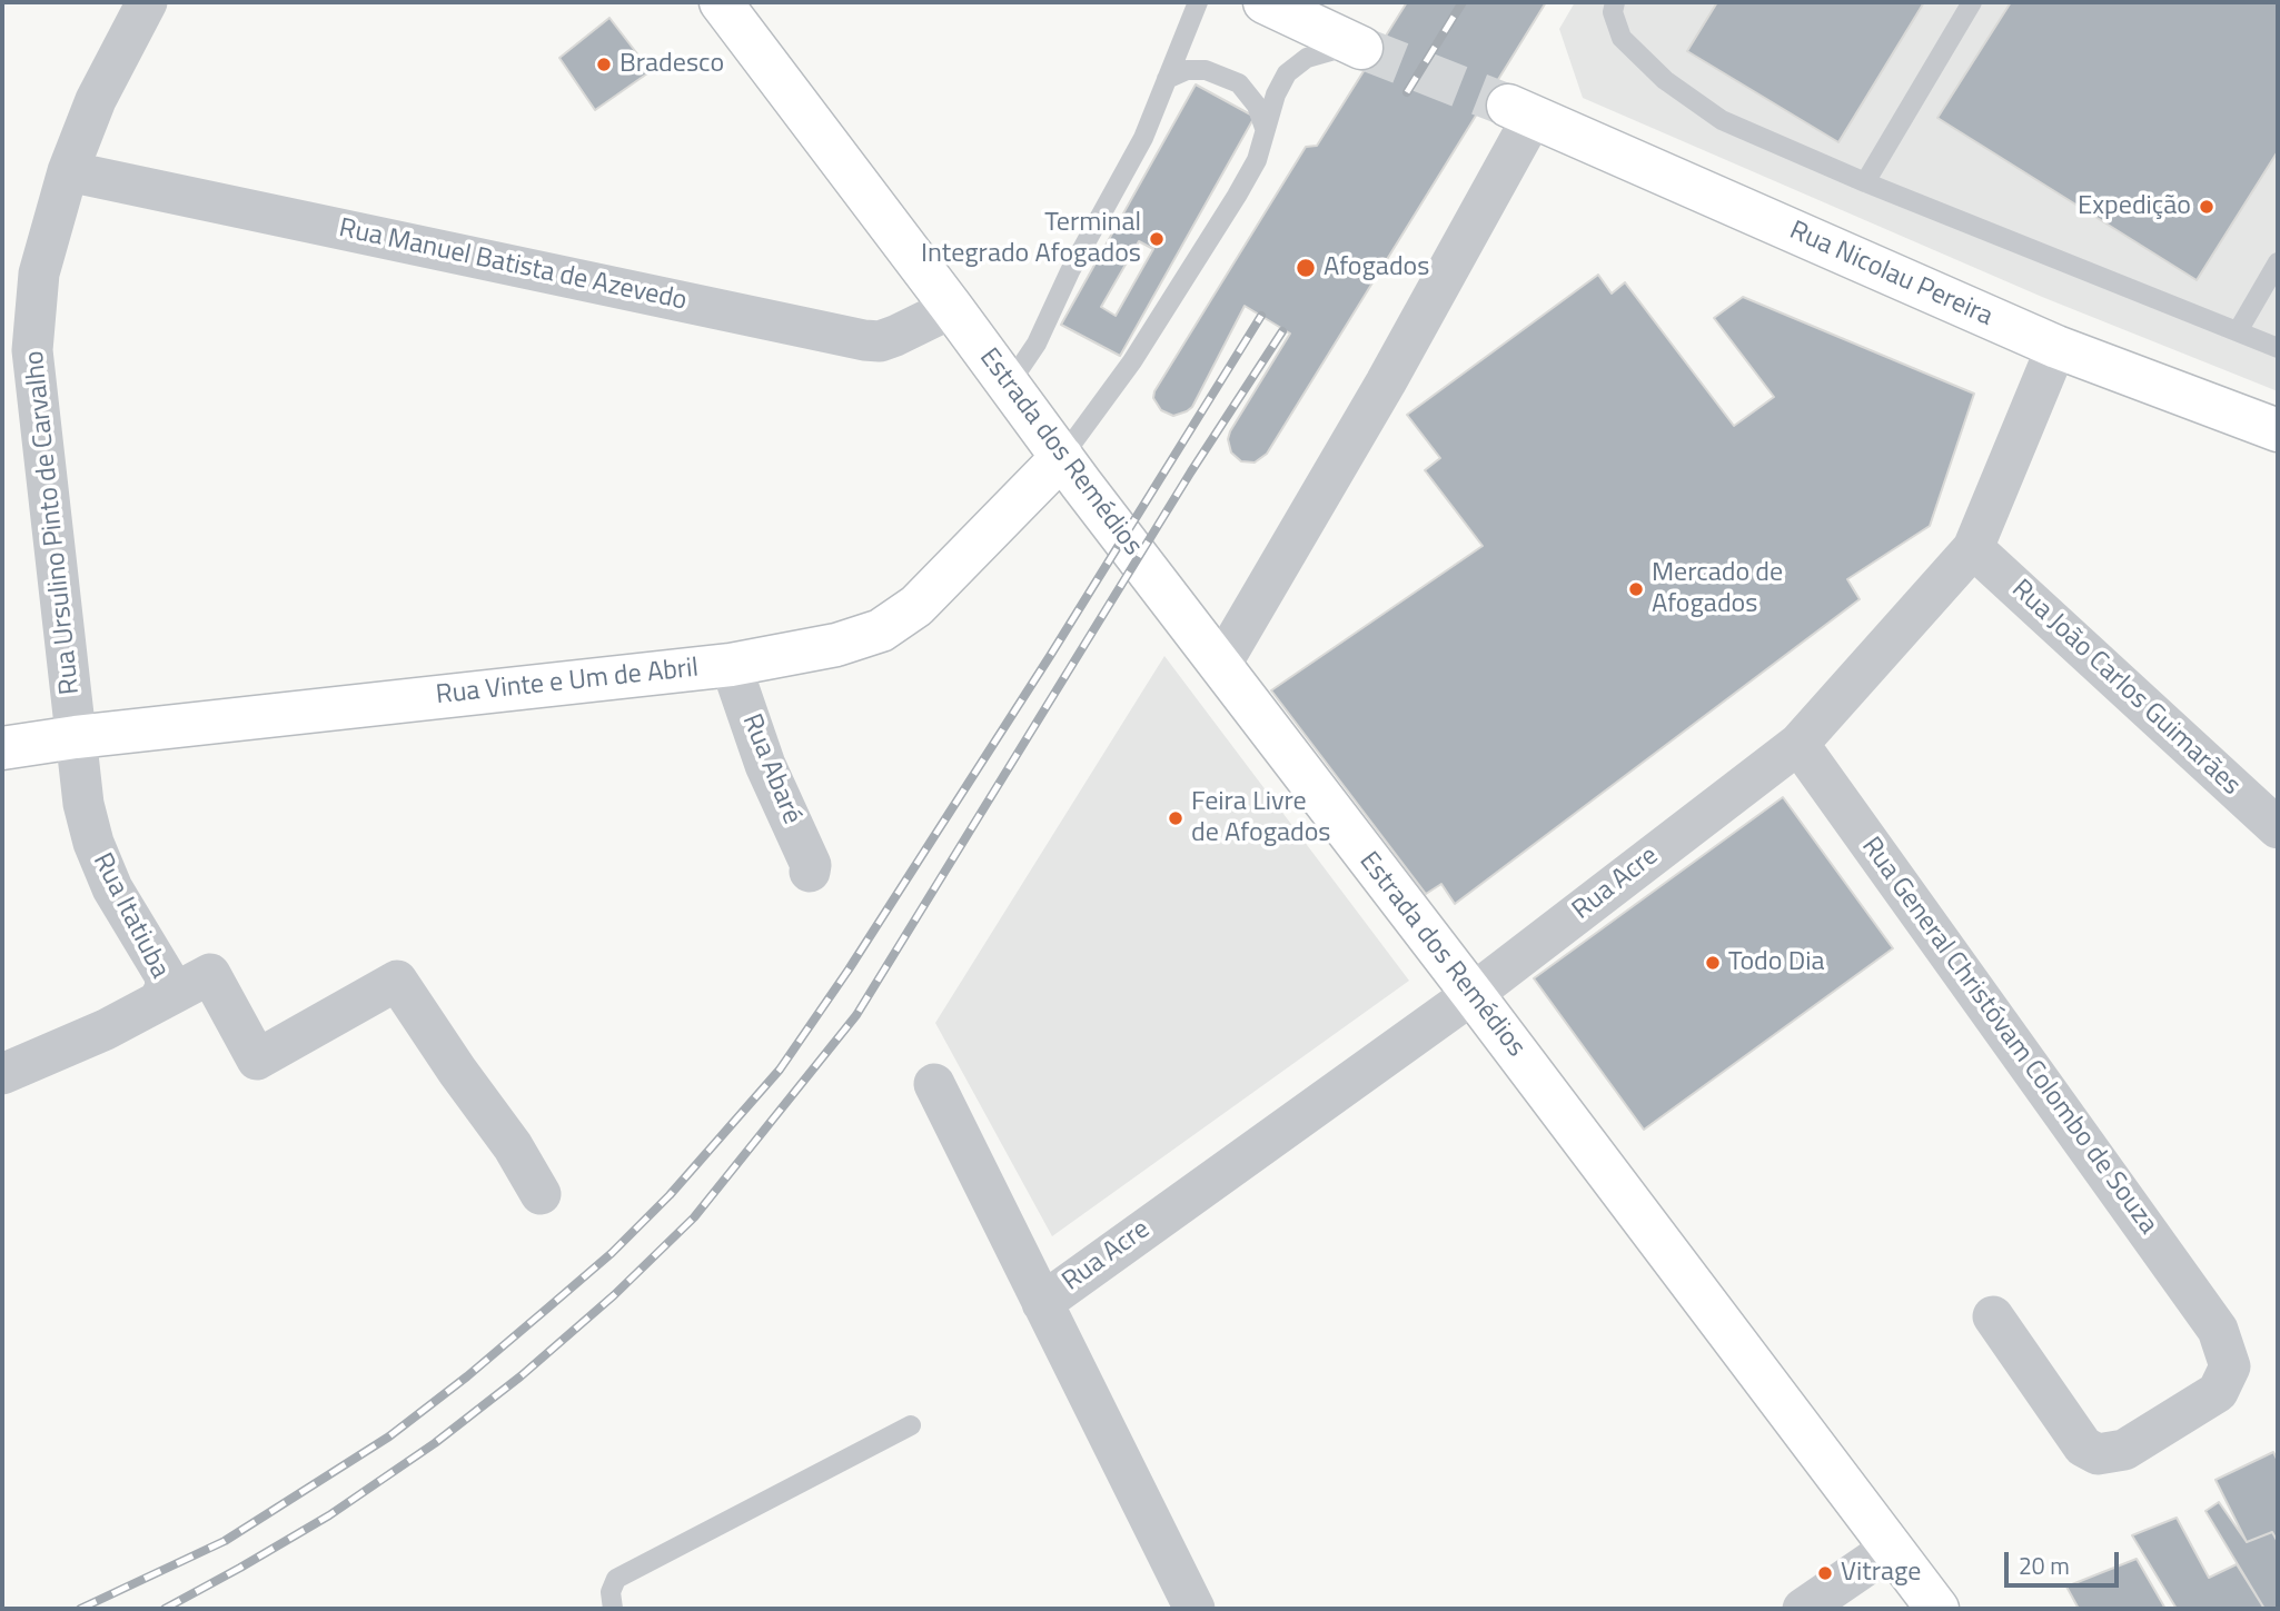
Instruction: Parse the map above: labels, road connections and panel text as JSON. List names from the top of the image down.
{
  "streets": {
    "main road": ["Rua Nicolau Pereira", "Estrada dos Remédios", "Rua Vinte e Um de Abril"],
    "street": [
      "Rua Manuel Batista de Azevedo",
      "Rua Ursulino Pinto de Carvalho",
      "Rua João Carlos Guimarães",
      "Rua Abaré",
      "Rua Acre",
      "Rua Itatiuba",
      "Rua General Christóvam Colombo de Souza"
    ]
  },
  "crossings": [
    ["Rua Manuel Batista de Azevedo", "Estrada dos Remédios"],
    ["Rua Manuel Batista de Azevedo", "Rua Ursulino Pinto de Carvalho"],
    ["Rua Nicolau Pereira", "Rua Acre"],
    ["Estrada dos Remédios", "Rua Vinte e Um de Abril"],
    ["Estrada dos Remédios", "Rua Acre"],
    ["Rua Ursulino Pinto de Carvalho", "Rua Vinte e Um de Abril"],
    ["Rua Ursulino Pinto de Carvalho", "Rua Itatiuba"],
    ["Rua Vinte e Um de Abril", "Rua Abaré"],
    ["Rua Vinte e Um de Abril", "Rua Itatiuba"],
    ["Rua João Carlos Guimarães", "Rua Acre"],
    ["Rua Acre", "Rua General Christóvam Colombo de Souza"]
  ],
  "places": [
    "Bradesco",
    "Expedição",
    "Terminal Integrado Afogados",
    "Afogados",
    "Mercado de Afogados",
    "Feira Livre de Afogados",
    "Todo Dia",
    "Vitrage"
  ],
  "scale_bar": "20 m"
}
